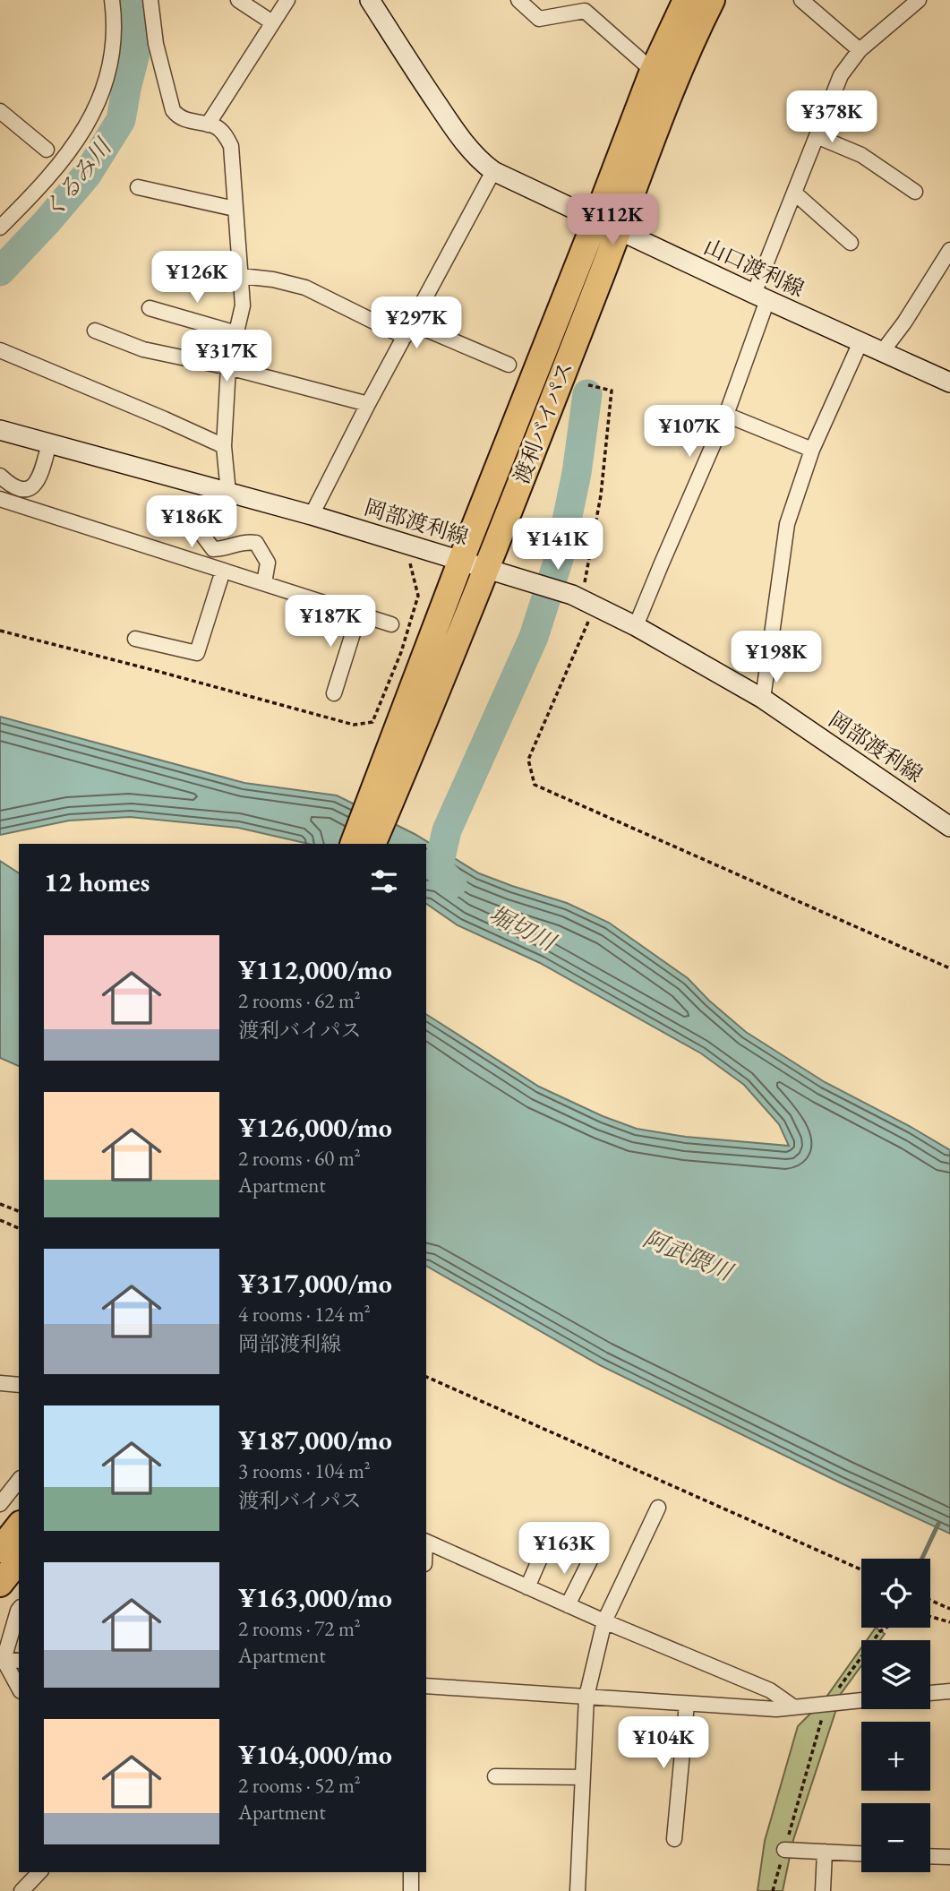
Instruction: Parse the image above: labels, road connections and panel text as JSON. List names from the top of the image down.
{
  "streets": {
    "highway": ["渡利バイパス"],
    "main road": ["山口渡利線", "岡部渡利線"]
  },
  "crossings": [
    ["山口渡利線", "渡利バイパス"],
    ["渡利バイパス", "岡部渡利線"]
  ],
  "water": ["くるみ川", "堀切川", "阿武隈川"],
  "page": {
    "price": [
      "¥378K",
      "¥112K",
      "¥126K",
      "¥297K",
      "¥317K",
      "¥107K",
      "¥186K",
      "¥141K",
      "¥187K",
      "¥198K",
      "¥163K",
      "¥104K"
    ],
    "heading": "12 homes",
    "list": [
      {
        "name": "¥112,000/mo",
        "note": "2 rooms · 62 m² · 渡利バイパス"
      },
      {
        "name": "¥126,000/mo",
        "note": "2 rooms · 60 m² · Apartment"
      },
      {
        "name": "¥317,000/mo",
        "note": "4 rooms · 124 m² · 岡部渡利線"
      },
      {
        "name": "¥187,000/mo",
        "note": "3 rooms · 104 m² · 渡利バイパス"
      },
      {
        "name": "¥163,000/mo",
        "note": "2 rooms · 72 m² · Apartment"
      },
      {
        "name": "¥104,000/mo",
        "note": "2 rooms · 52 m² · Apartment"
      }
    ],
    "map_buttons": ["+", "−"]
  }
}
